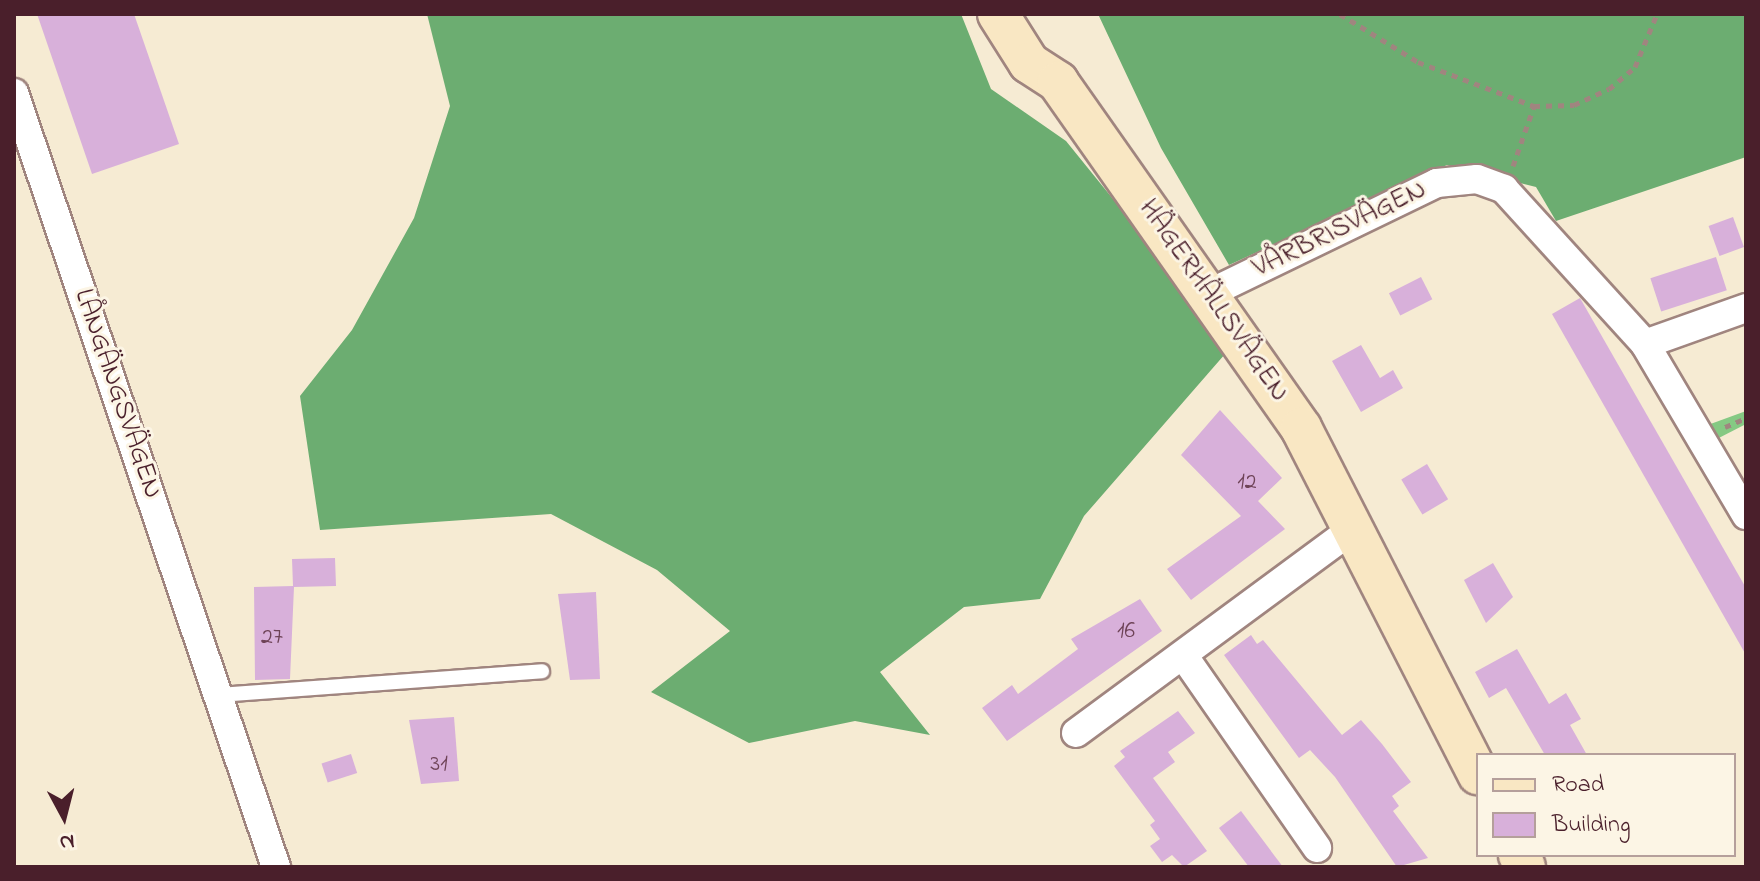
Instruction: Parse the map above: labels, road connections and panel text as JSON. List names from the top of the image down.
{
  "streets": {
    "street": ["VÅRBRISVÄGEN", "HÄGERHÄLLSVÄGEN", "LÅNGÄNGSVÄGEN"]
  },
  "crossings": [
    ["VÅRBRISVÄGEN", "HÄGERHÄLLSVÄGEN"]
  ],
  "house_numbers": [
    "12",
    "16",
    "27",
    "31"
  ],
  "legend": ["Road", "Building"],
  "north": "bottom"
}
